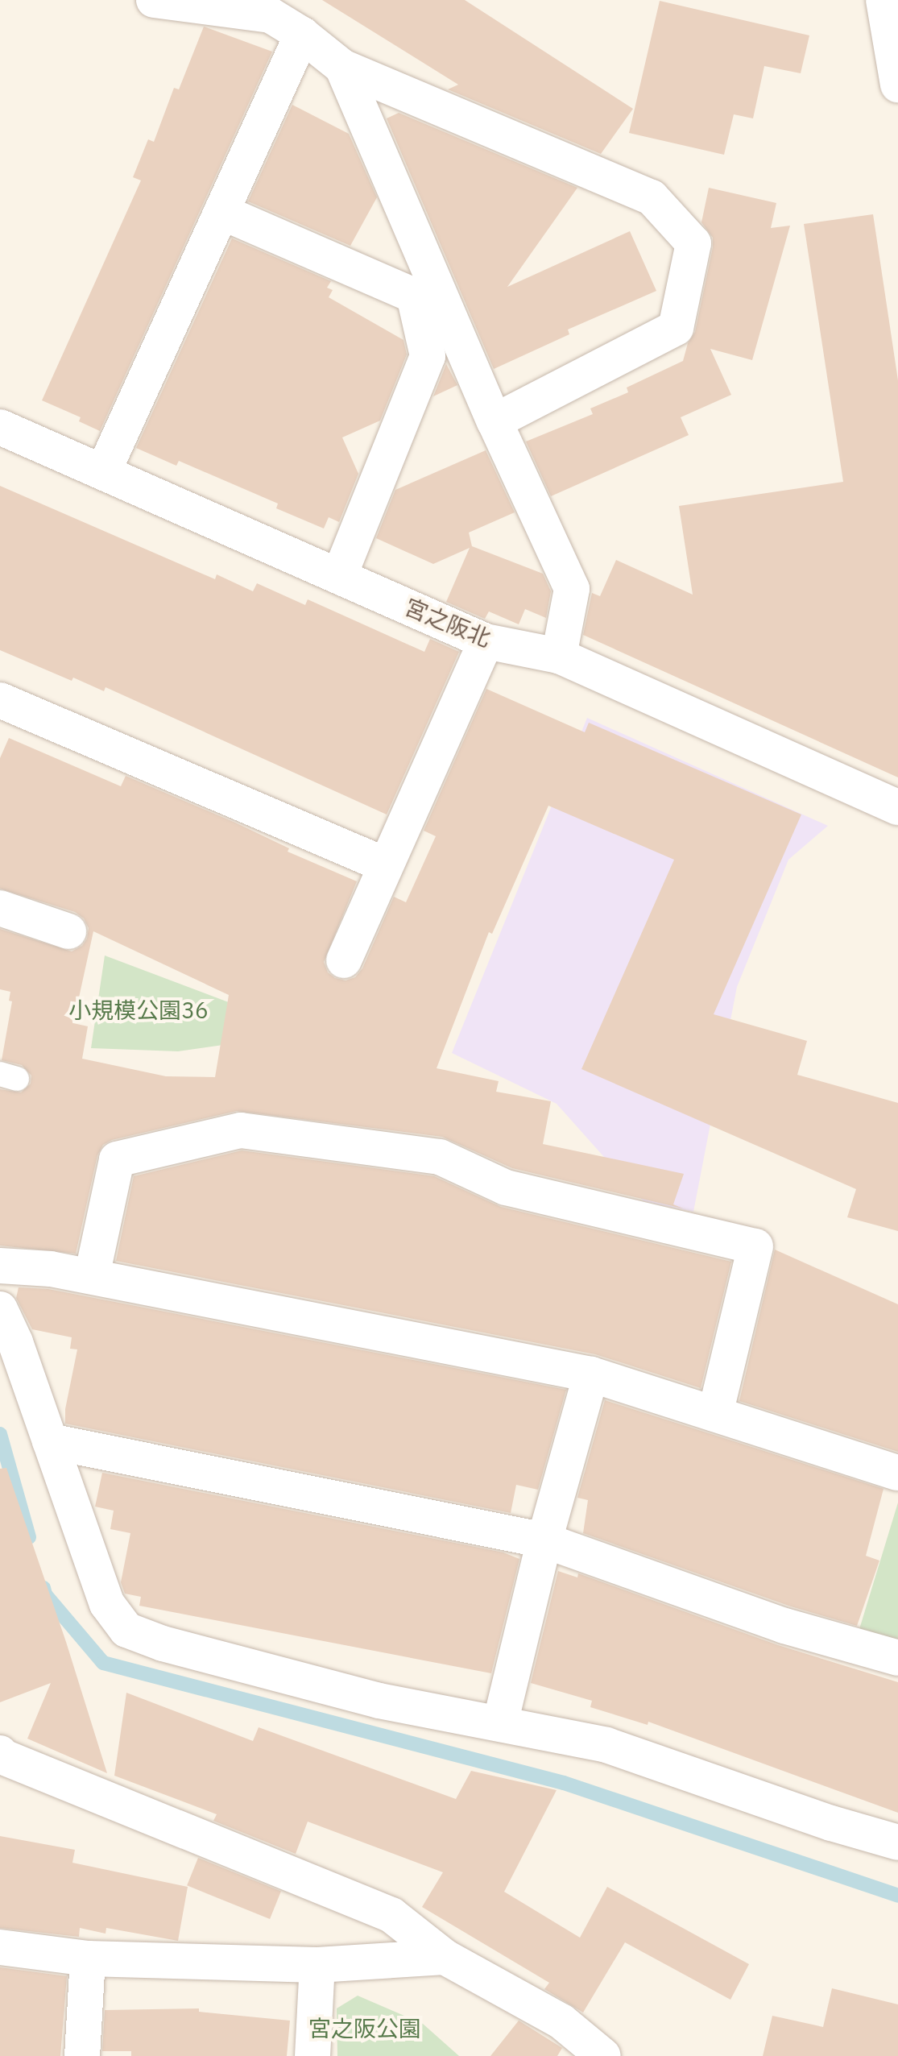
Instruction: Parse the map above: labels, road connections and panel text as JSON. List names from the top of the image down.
{
  "streets": {
    "street": ["宮之阪北"]
  },
  "parks": ["小規模公園36", "宮之阪公園"]
}
